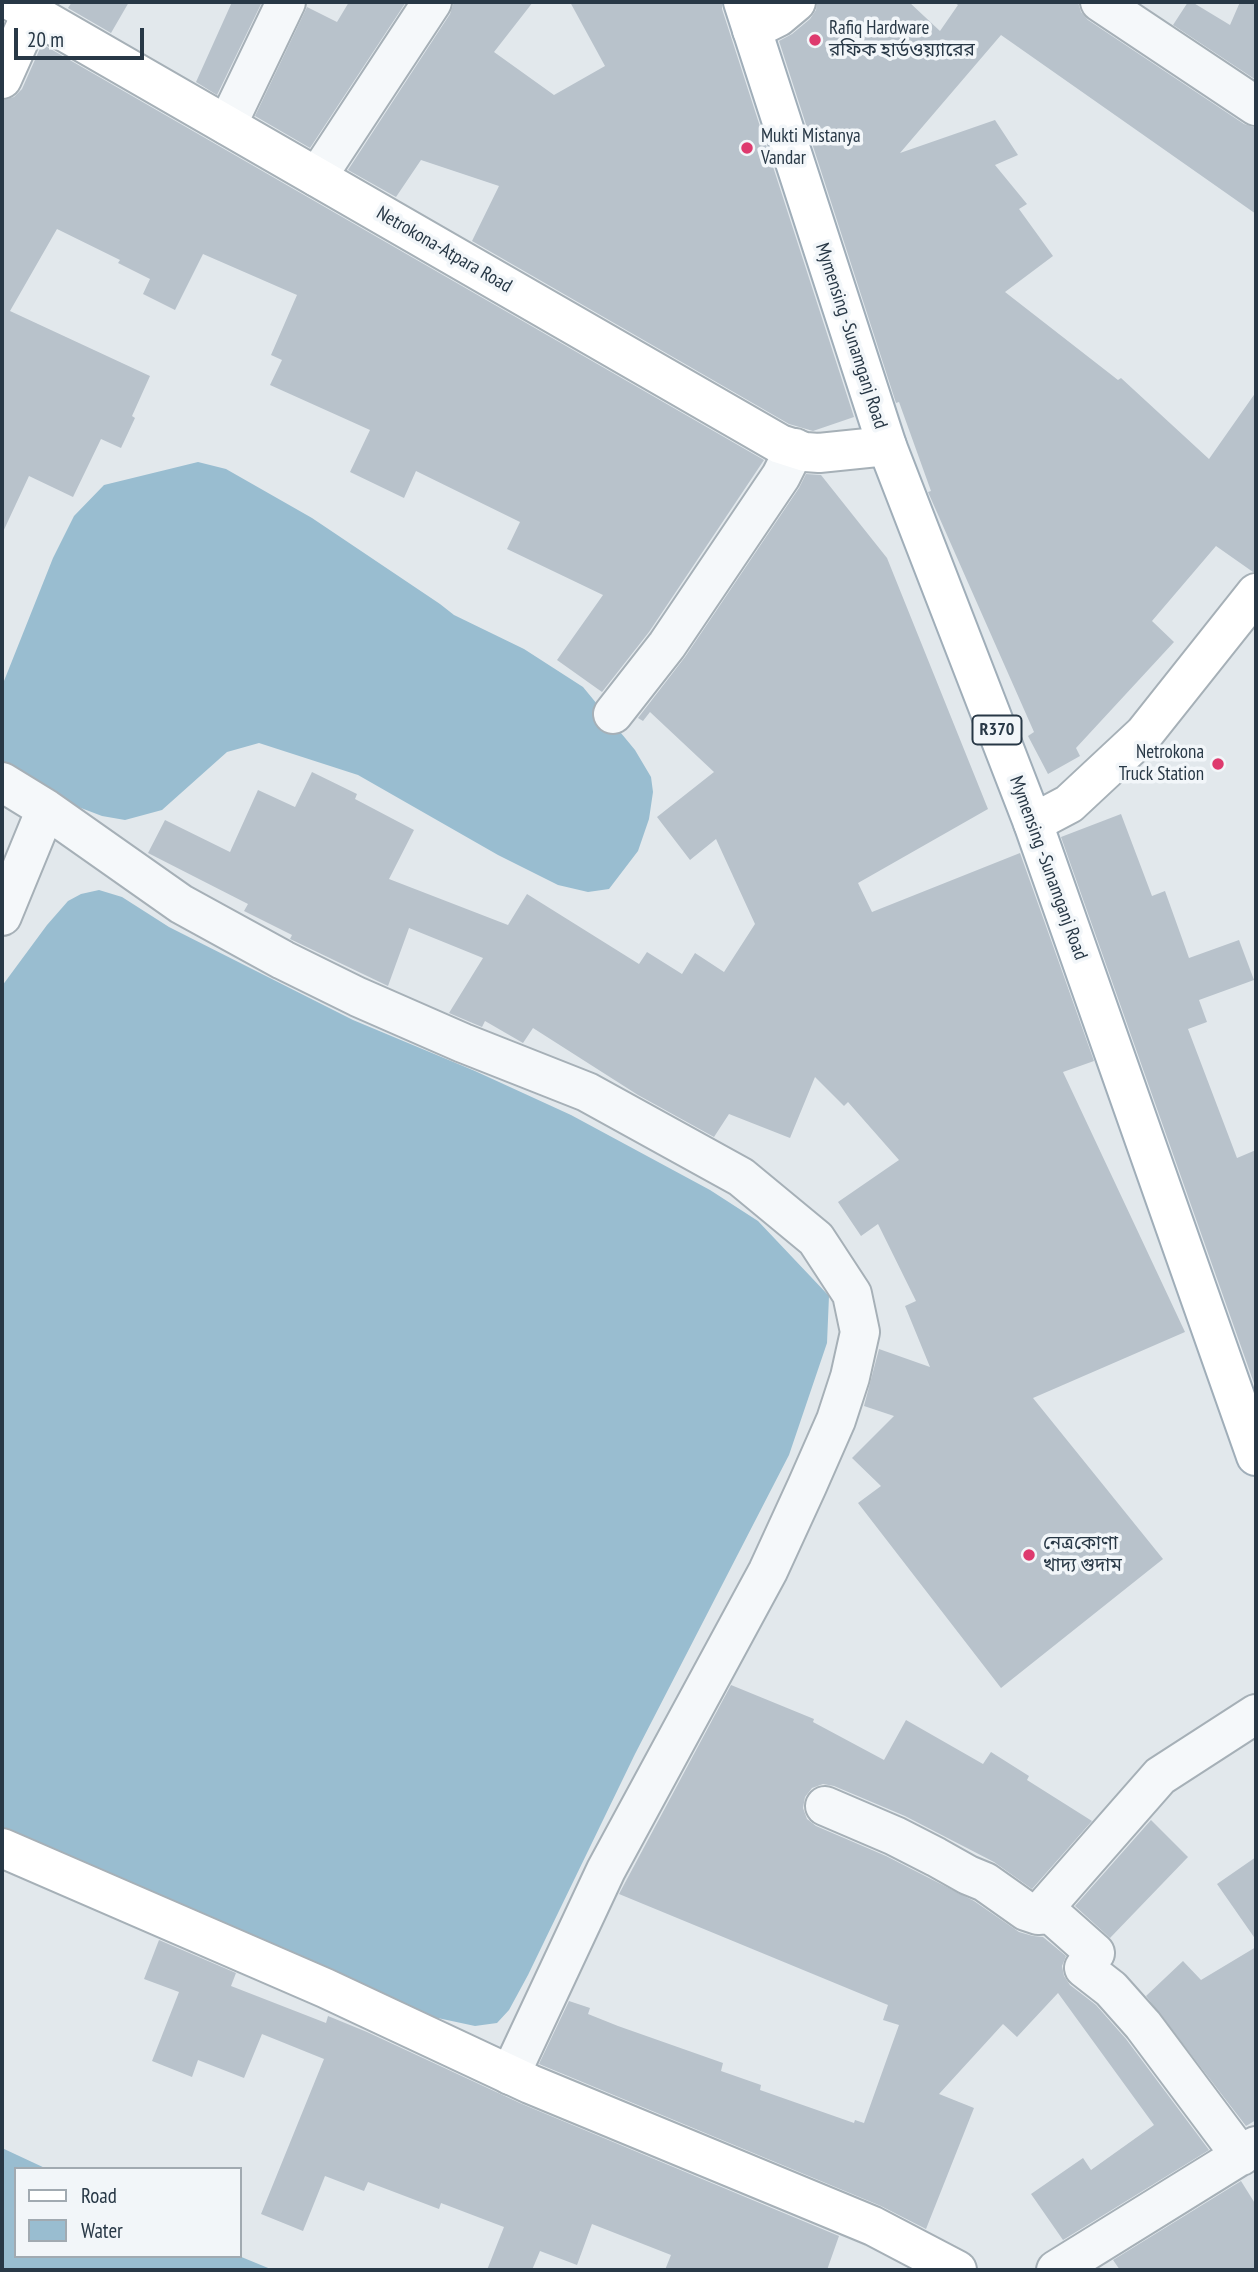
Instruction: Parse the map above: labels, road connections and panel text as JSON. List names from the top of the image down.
{
  "streets": {
    "street": ["Netrokona-Atpara Road", "Mymensing -Sunamganj Road", "R370"]
  },
  "crossings": [
    ["Netrokona-Atpara Road", "Mymensing -Sunamganj Road"]
  ],
  "places": [
    "Rafiq Hardware রফিক হার্ডওয়্যারের",
    "Mukti Mistanya Vandar",
    "Netrokona Truck Station",
    "‌নেত্র‌কোণা খাদ্য গুদাম"
  ],
  "legend": ["Road", "Water"],
  "scale_bar": "20 m"
}
